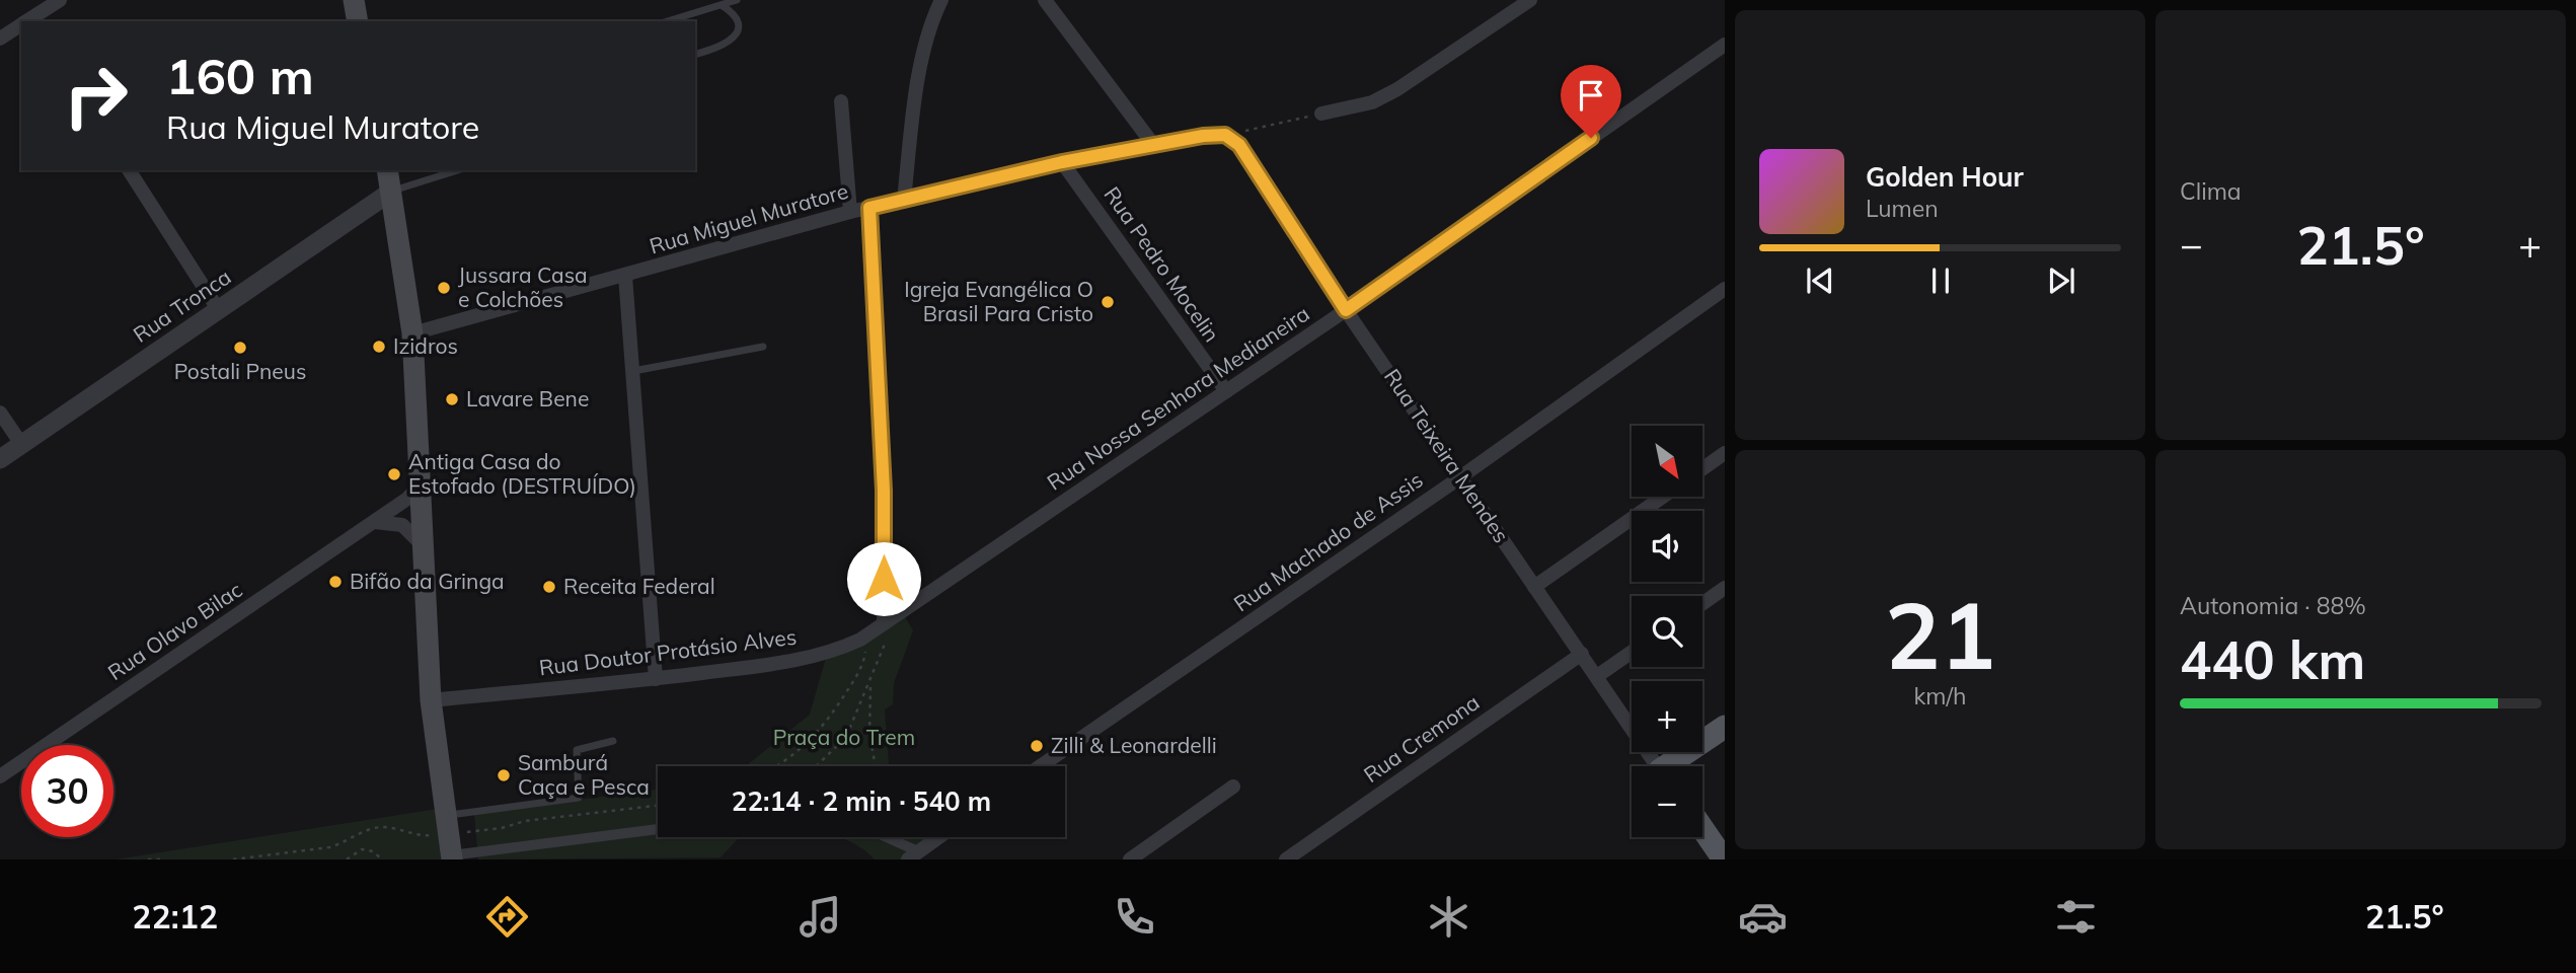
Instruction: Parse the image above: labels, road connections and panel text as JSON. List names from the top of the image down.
{
  "streets": {
    "street": [
      "Rua Miguel Muratore",
      "Rua Pedro Mocelin",
      "Rua Tronca",
      "Rua Nossa Senhora Medianeira",
      "Rua Teixeira Mendes",
      "Rua Machado de Assis",
      "Rua Olavo Bilac",
      "Rua Doutor Protásio Alves",
      "Rua Cremona"
    ]
  },
  "crossings": [
    ["Rua Miguel Muratore", "Rua Pedro Mocelin"],
    ["Rua Miguel Muratore", "Rua Teixeira Mendes"],
    ["Rua Pedro Mocelin", "Rua Nossa Senhora Medianeira"],
    ["Rua Nossa Senhora Medianeira", "Rua Teixeira Mendes"],
    ["Rua Nossa Senhora Medianeira", "Rua Doutor Protásio Alves"],
    ["Rua Teixeira Mendes", "Rua Machado de Assis"],
    ["Rua Teixeira Mendes", "Rua Cremona"]
  ],
  "parks": ["Praça do Trem"],
  "places": [
    "Jussara Casa e Colchões",
    "Igreja Evangélica O Brasil Para Cristo",
    "Izidros",
    "Postali Pneus",
    "Lavare Bene",
    "Antiga Casa do Estofado (DESTRUÍDO)",
    "Bifão da Gringa",
    "Receita Federal",
    "Zilli & Leonardelli",
    "Samburá Caça e Pesca"
  ],
  "north": "bottom right",
  "page": {
    "tile": [
      "Clima",
      ["21", "km/h"],
      ["Autonomia · 88%", "440 km"]
    ],
    "turn": ["160 m", "Rua Miguel Muratore"],
    "song": ["Golden Hour", "Lumen"],
    "heat": ["−", "21.5°", "+"],
    "map_buttons": ["+", "−"],
    "limit": "30",
    "trip": "22:14 · 2 min · 540 m",
    "tabs": ["22:12", "21.5°"]
  }
}
